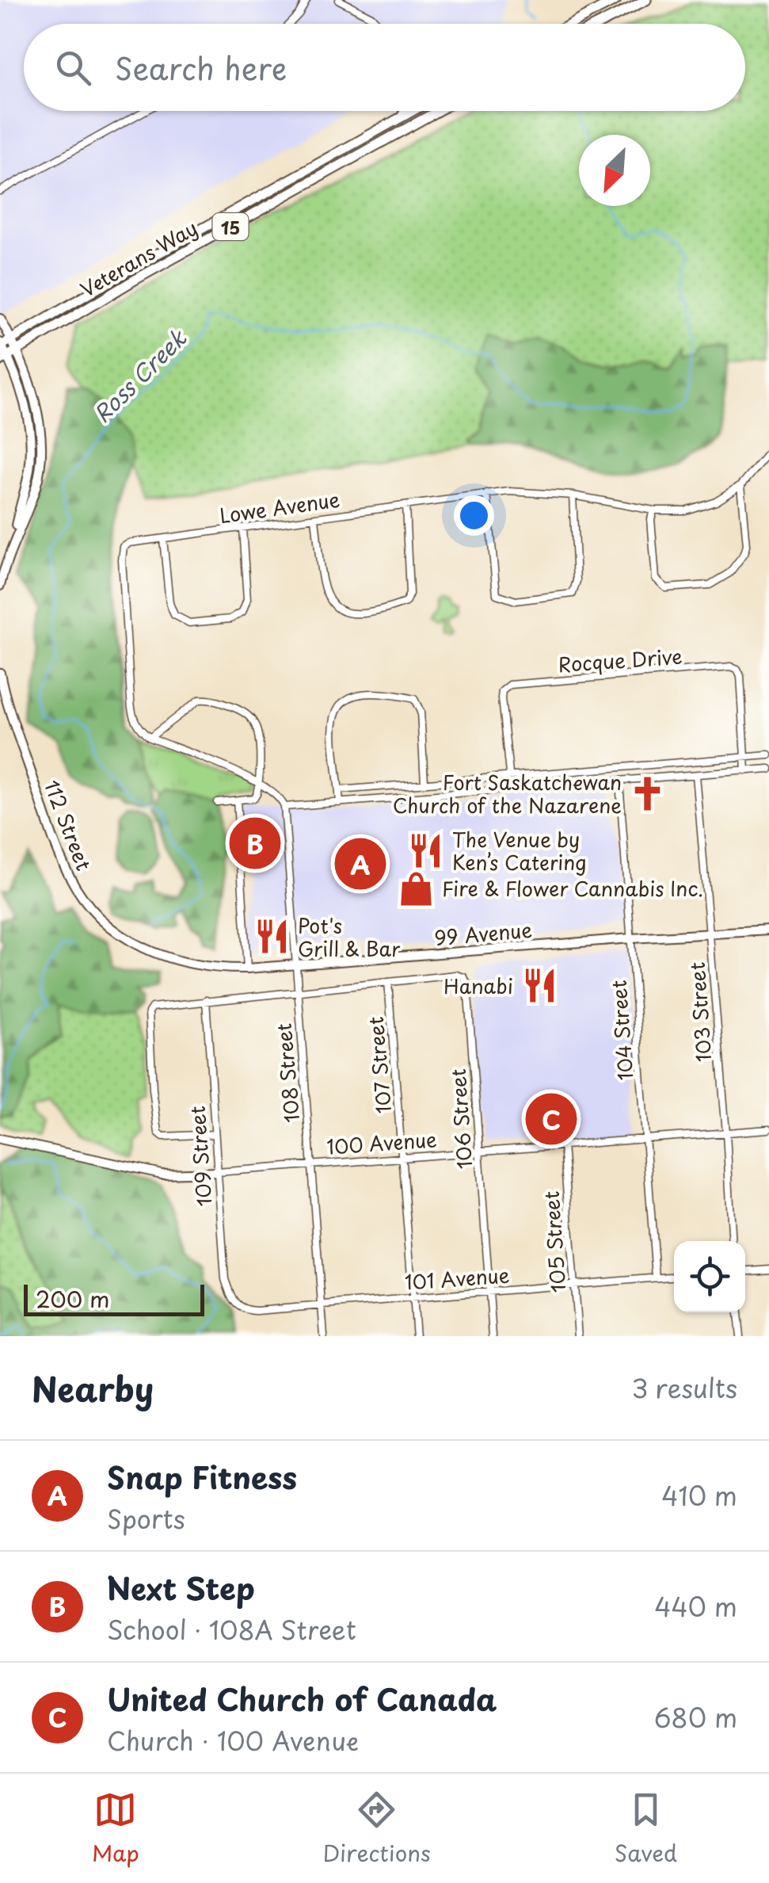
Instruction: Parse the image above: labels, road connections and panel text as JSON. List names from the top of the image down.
{
  "streets": {
    "main road": [
      "15",
      "Veterans Way",
      "112 Street",
      "99 Avenue",
      "100 Avenue"
    ],
    "street": [
      "Lowe Avenue",
      "Rocque Drive",
      "103 Street",
      "104 Street",
      "107 Street",
      "108 Street",
      "106 Street",
      "109 Street",
      "105 Street",
      "101 Avenue"
    ]
  },
  "crossings": [
    ["112 Street", "99 Avenue"],
    ["99 Avenue", "103 Street"],
    ["99 Avenue", "104 Street"],
    ["99 Avenue", "108 Street"],
    ["103 Street", "100 Avenue"],
    ["104 Street", "100 Avenue"],
    ["104 Street", "101 Avenue"],
    ["107 Street", "106 Street"],
    ["107 Street", "100 Avenue"],
    ["107 Street", "101 Avenue"],
    ["108 Street", "100 Avenue"],
    ["108 Street", "101 Avenue"],
    ["106 Street", "100 Avenue"],
    ["106 Street", "101 Avenue"],
    ["100 Avenue", "109 Street"],
    ["100 Avenue", "105 Street"],
    ["109 Street", "101 Avenue"],
    ["105 Street", "101 Avenue"]
  ],
  "water": ["Ross Creek"],
  "places": {
    "church": ["Fort Saskatchewan Church of the Nazarene"],
    "restaurant": ["The Venue by Ken’s Catering", "Pot's Grill & Bar", "Hanabi"],
    "shop": ["Fire & Flower Cannabis Inc."]
  },
  "scale_bar": "200 m",
  "north": "bottom left",
  "page": {
    "search": "Search here",
    "pins": ["B", "A", "C"],
    "scale": "200 m",
    "heading": ["Nearby", "3 results"],
    "list": [
      {
        "mark": "A",
        "name": "Snap Fitness",
        "note": "Sports",
        "value": "410 m"
      },
      {
        "mark": "B",
        "name": "Next Step",
        "note": "School · 108A Street",
        "value": "440 m"
      },
      {
        "mark": "C",
        "name": "United Church of Canada",
        "note": "Church · 100 Avenue",
        "value": "680 m"
      }
    ],
    "nav": ["Map", "Directions", "Saved"]
  }
}
